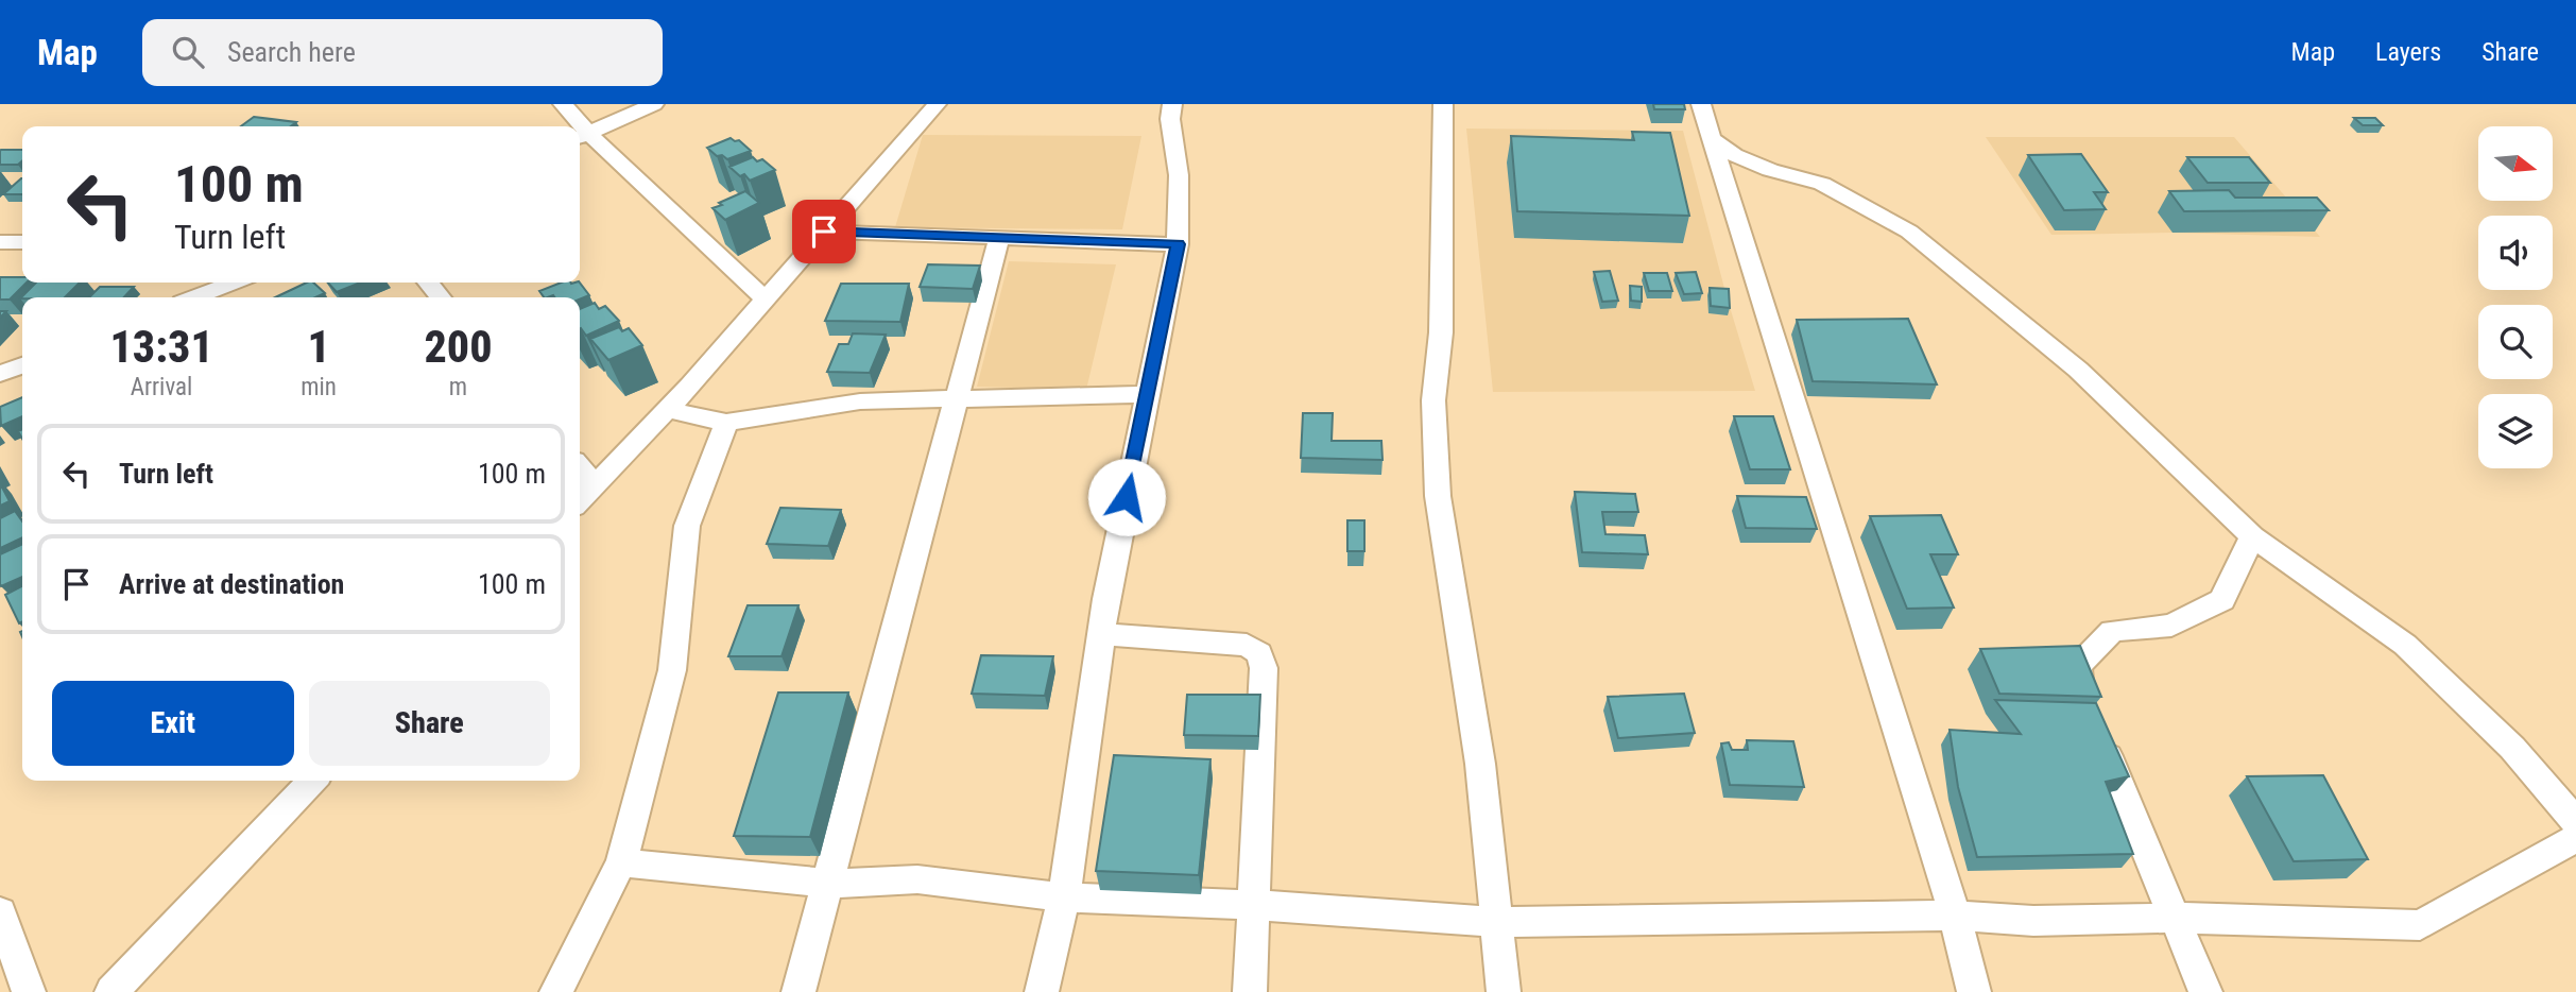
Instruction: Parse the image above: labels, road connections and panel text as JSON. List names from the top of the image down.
{
  "north": "right",
  "page": {
    "header": "Map",
    "search": "Search here",
    "nav": ["Map", "Layers", "Share"],
    "turn": ["100 m", "Turn left"],
    "eta": [
      "13:31",
      "Arrival",
      "1",
      "min",
      "200",
      "m"
    ],
    "list": [
      {
        "name": "Turn left",
        "value": "100 m"
      },
      {
        "name": "Arrive at destination",
        "value": "100 m"
      }
    ],
    "buttons": ["Exit", "Share"]
  }
}
